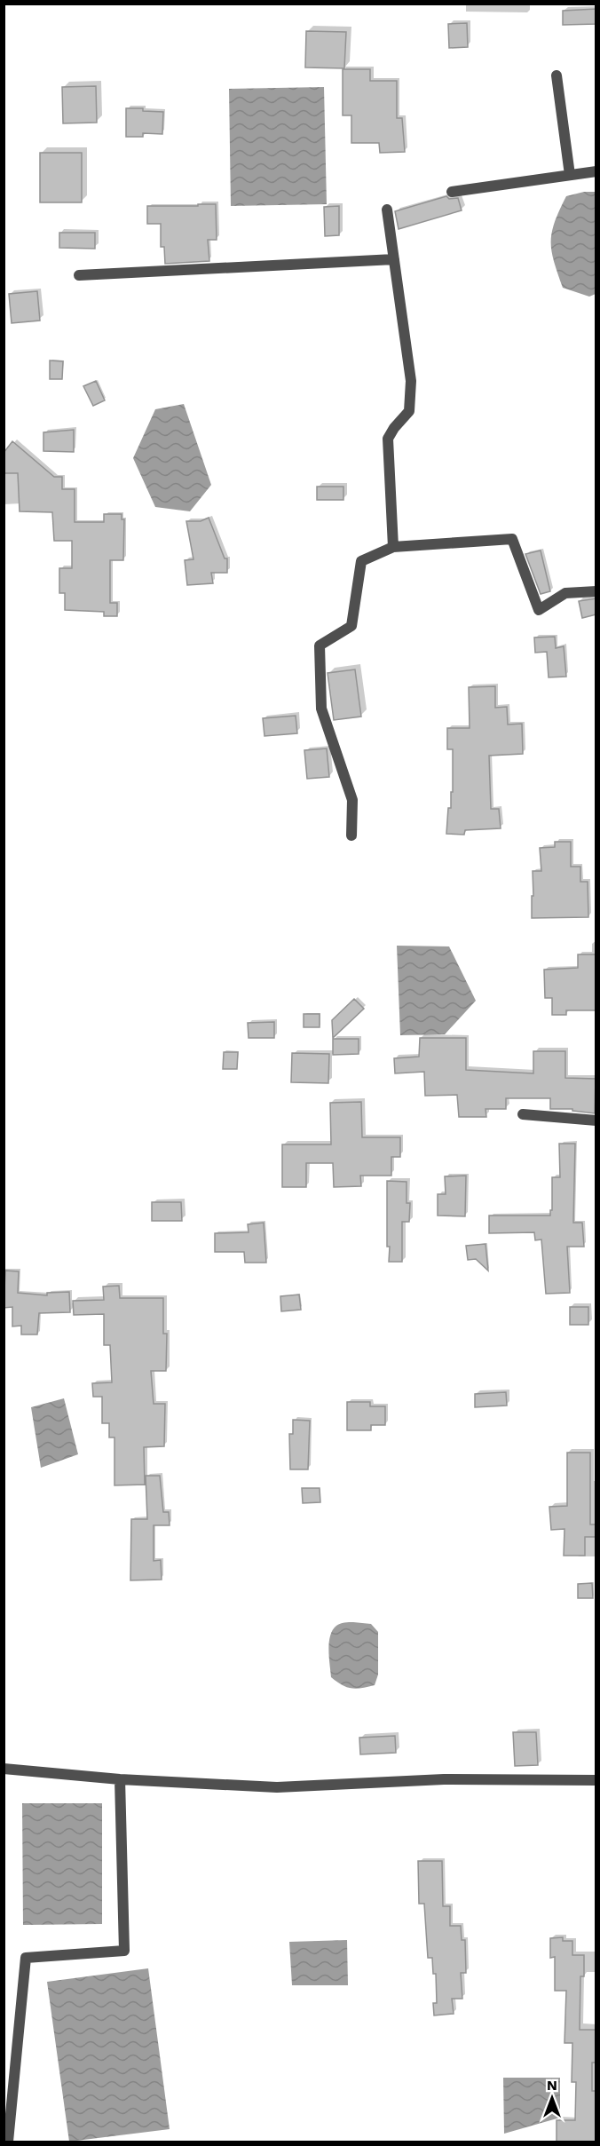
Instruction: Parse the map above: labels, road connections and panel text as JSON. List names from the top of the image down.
{
  "north": "top"
}
